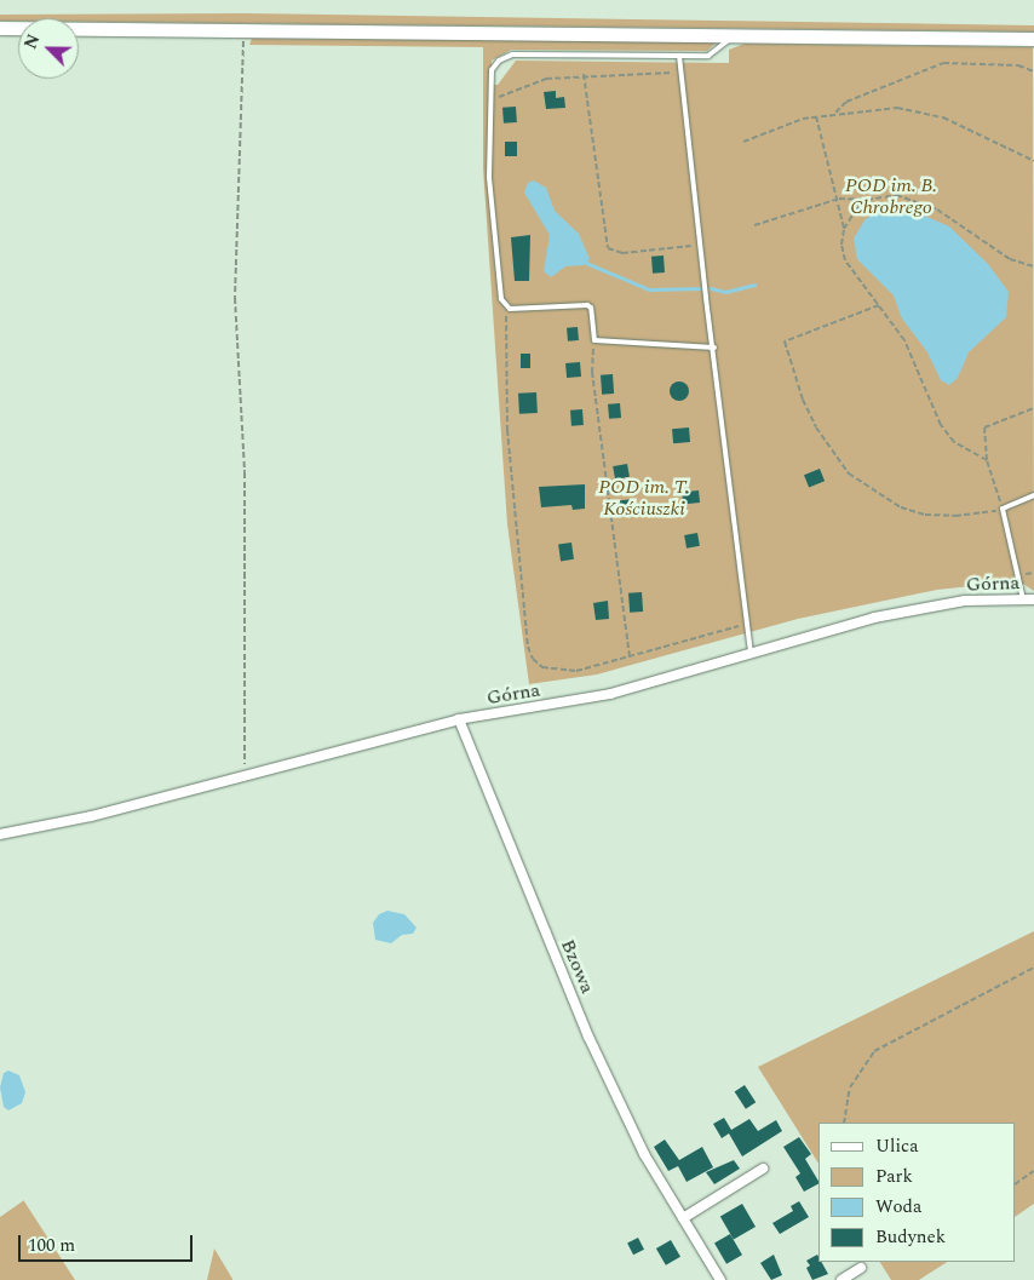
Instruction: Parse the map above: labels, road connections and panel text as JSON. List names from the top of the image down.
{
  "streets": {
    "street": ["Górna", "Bzowa"]
  },
  "crossings": [
    ["Górna", "Bzowa"]
  ],
  "parks": ["POD im. B. Chrobrego", "POD im. T. Kościuszki"],
  "legend": [
    "Ulica",
    "Park",
    "Woda",
    "Budynek"
  ],
  "scale_bar": "100 m",
  "north": "top left"
}
